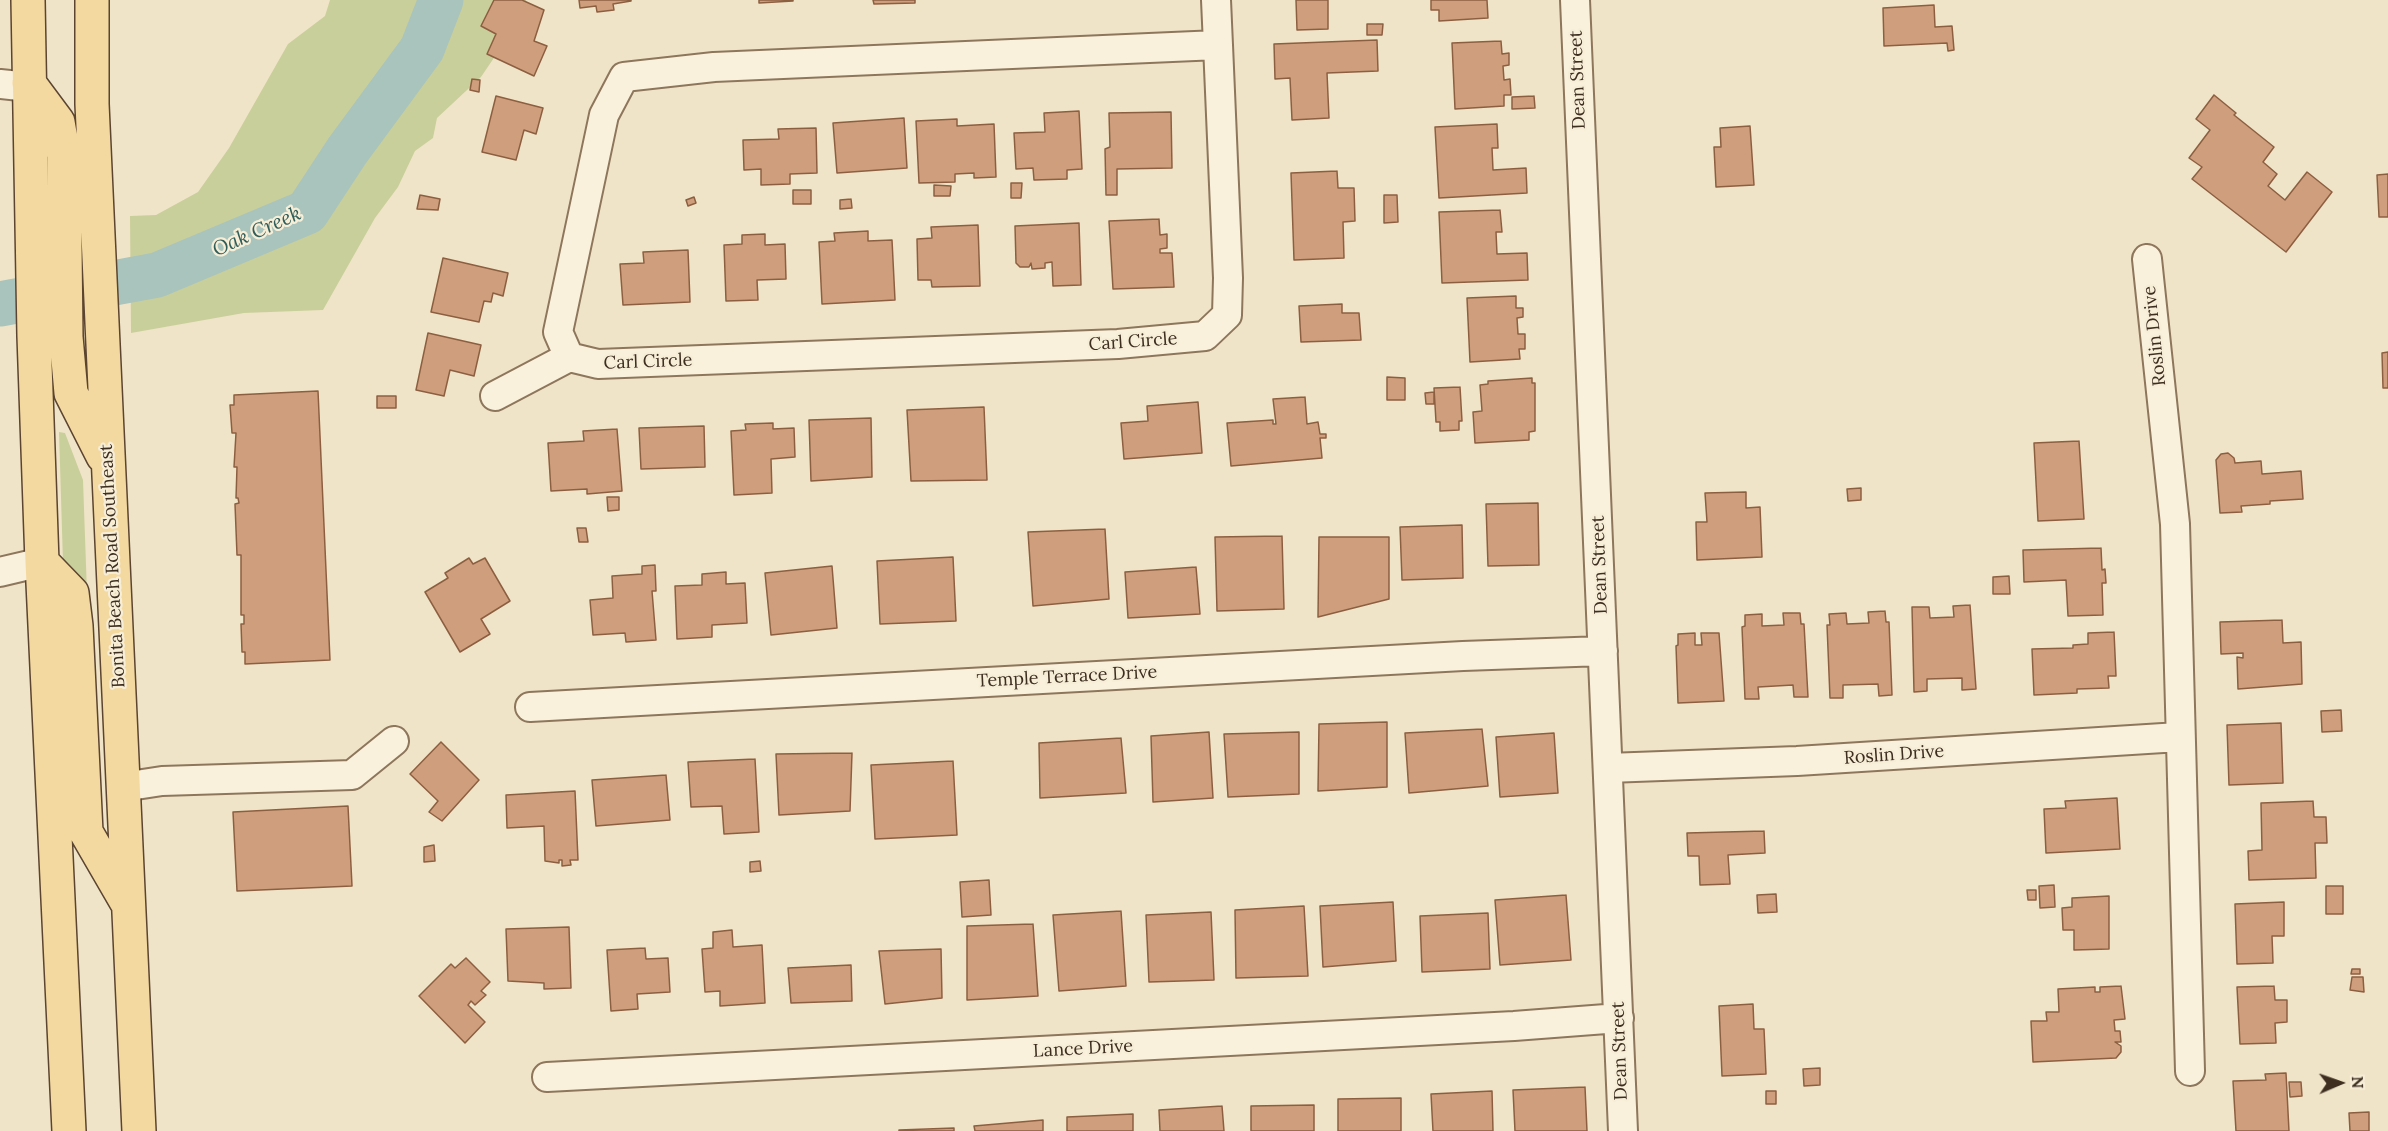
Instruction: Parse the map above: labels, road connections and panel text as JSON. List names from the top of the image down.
{
  "streets": {
    "main road": ["Bonita Beach Road Southeast"],
    "street": [
      "Dean Street",
      "Roslin Drive",
      "Carl Circle",
      "Temple Terrace Drive",
      "Lance Drive"
    ]
  },
  "crossings": [
    ["Dean Street", "Roslin Drive"],
    ["Dean Street", "Temple Terrace Drive"],
    ["Dean Street", "Lance Drive"]
  ],
  "water": ["Oak Creek"],
  "north": "right"
}
